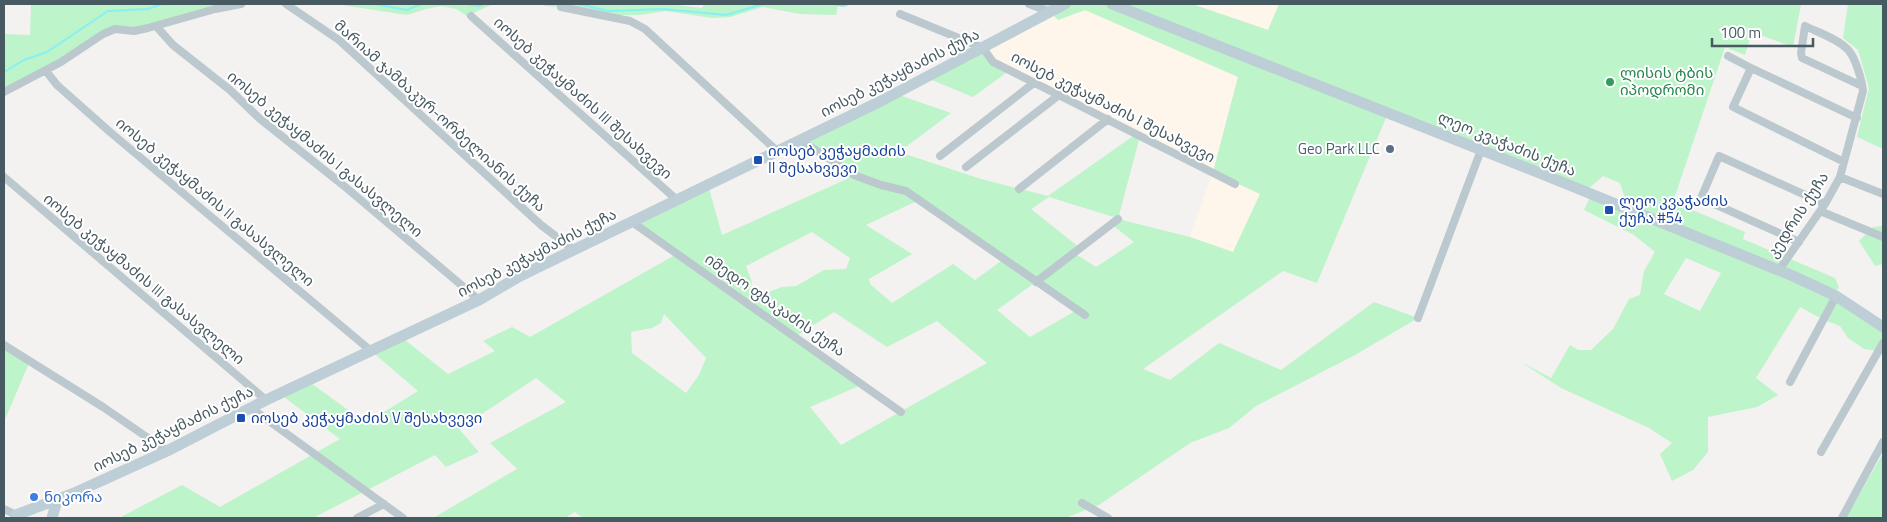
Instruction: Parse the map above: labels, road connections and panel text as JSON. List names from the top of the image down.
{
  "streets": {
    "street": [
      "იოსებ კეჭაყმაძის ქუჩა",
      "იოსებ კეჭაყმაძის III შესახვევი",
      "იოსებ კეჭაყმაძის I შესახვევი",
      "მარიამ ჯამბაკურ-ორბელიანის ქუჩა",
      "ლეო კვაჭაძის ქუჩა",
      "იოსებ კეჭაყმაძის I გასასვლელი",
      "იოსებ კეჭაყმაძის II გასასვლელი",
      "კედრის ქუჩა",
      "იოსებ კეჭაყმაძის III გასასვლელი",
      "იმედო ფხაკაძის ქუჩა"
    ]
  },
  "crossings": [
    ["იოსებ კეჭაყმაძის ქუჩა", "იოსებ კეჭაყმაძის III შესახვევი"],
    ["იოსებ კეჭაყმაძის ქუჩა", "იოსებ კეჭაყმაძის I შესახვევი"],
    ["იოსებ კეჭაყმაძის ქუჩა", "მარიამ ჯამბაკურ-ორბელიანის ქუჩა"],
    ["იოსებ კეჭაყმაძის ქუჩა", "იოსებ კეჭაყმაძის I გასასვლელი"],
    ["იოსებ კეჭაყმაძის ქუჩა", "იოსებ კეჭაყმაძის II გასასვლელი"],
    ["იოსებ კეჭაყმაძის ქუჩა", "იოსებ კეჭაყმაძის III გასასვლელი"],
    ["იოსებ კეჭაყმაძის ქუჩა", "იმედო ფხაკაძის ქუჩა"],
    ["ლეო კვაჭაძის ქუჩა", "კედრის ქუჩა"]
  ],
  "places": {
    "other": ["ლისის ტბის იპოდრომი", "Geo Park LLC", "ნიკორა"],
    "transit": ["იოსებ კეჭაყმაძის II შესახვევი", "ლეო კვაჭაძის ქუჩა #54", "იოსებ კეჭაყმაძის V შესახვევი"]
  },
  "scale_bar": "100 m"
}
